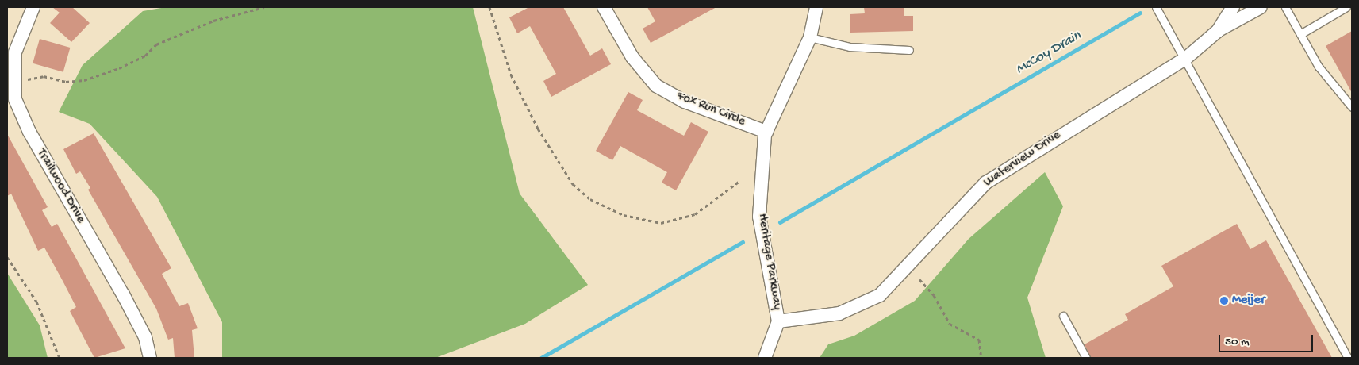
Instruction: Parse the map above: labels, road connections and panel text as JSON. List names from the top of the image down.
{
  "streets": {
    "street": [
      "Fox Run Circle",
      "Waterview Drive",
      "Trailwood Drive",
      "Heritage Parkway"
    ]
  },
  "crossings": [
    ["Fox Run Circle", "Heritage Parkway"],
    ["Waterview Drive", "Heritage Parkway"]
  ],
  "water": ["McCoy Drain"],
  "places": ["Meijer"],
  "scale_bar": "50 m"
}
